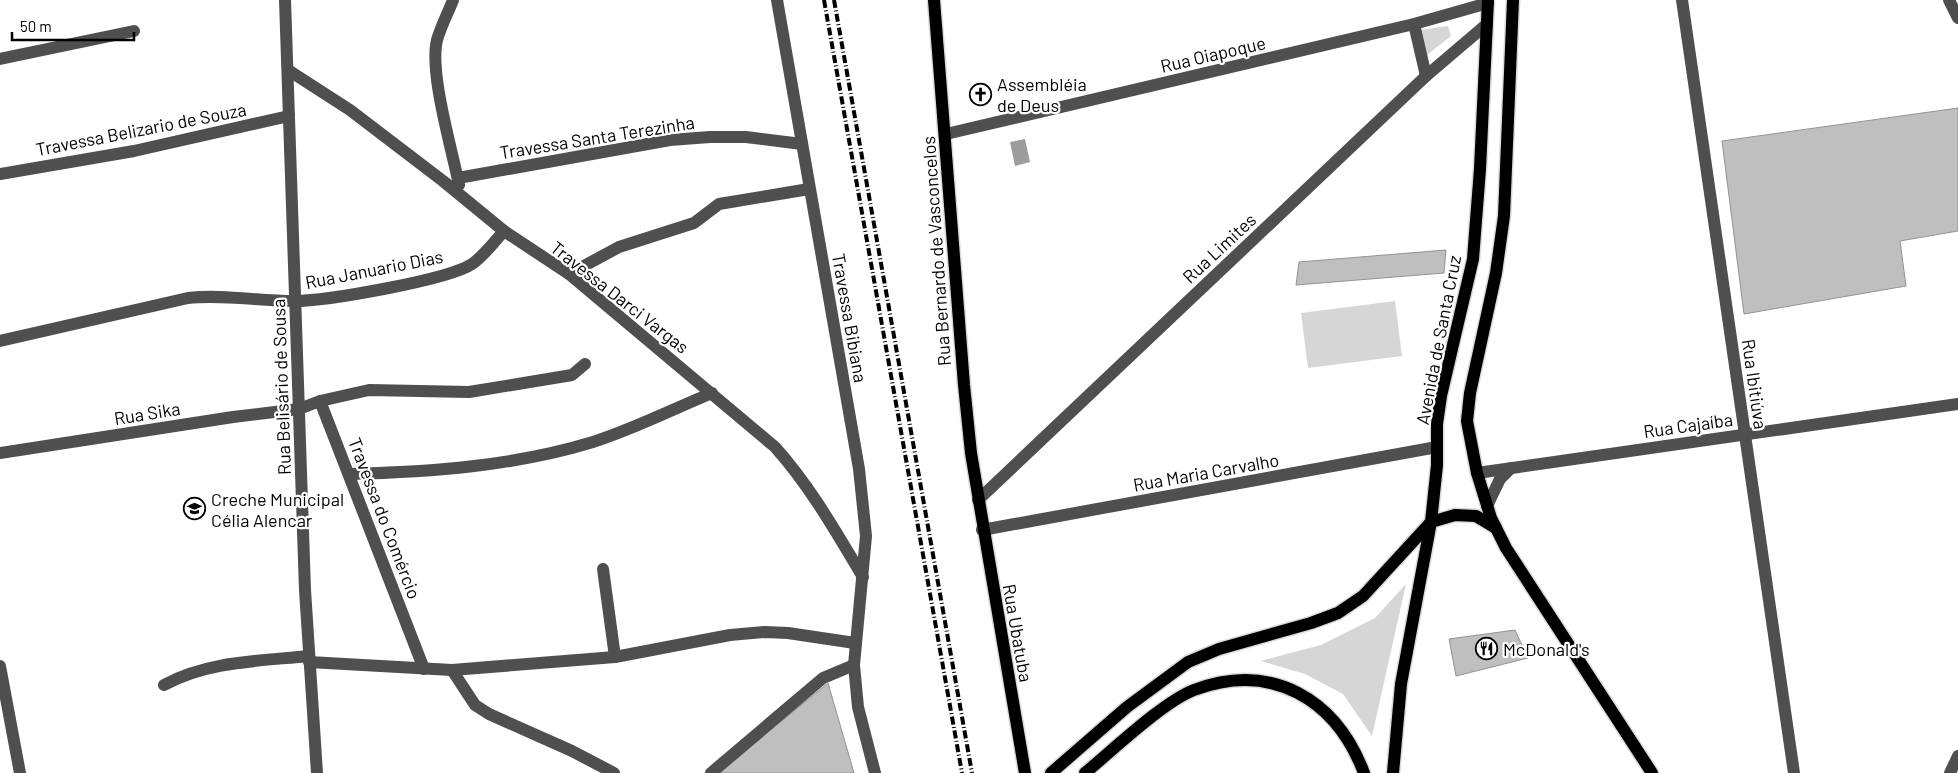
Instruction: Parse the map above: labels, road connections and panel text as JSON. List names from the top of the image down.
{
  "streets": {
    "main road": ["Rua Bernardo de Vasconcelos", "Avenida de Santa Cruz", "Rua Ubatuba"],
    "street": [
      "Rua Oiapoque",
      "Travessa Belizario de Souza",
      "Travessa Santa Terezinha",
      "Rua Limites",
      "Rua Januario Dias",
      "Travessa Darci Vargas",
      "Travessa Bibiana",
      "Rua Ibitiúva",
      "Rua Belisário de Sousa",
      "Rua Sika",
      "Rua Cajaíba",
      "Rua Maria Carvalho",
      "Travessa do Comércio"
    ]
  },
  "crossings": [
    ["Rua Oiapoque", "Rua Bernardo de Vasconcelos"],
    ["Rua Oiapoque", "Avenida de Santa Cruz"],
    ["Travessa Belizario de Souza", "Rua Belisário de Sousa"],
    ["Travessa Santa Terezinha", "Travessa Bibiana"],
    ["Rua Limites", "Rua Bernardo de Vasconcelos"],
    ["Rua Limites", "Avenida de Santa Cruz"],
    ["Rua Limites", "Rua Ubatuba"],
    ["Rua Bernardo de Vasconcelos", "Rua Ubatuba"],
    ["Rua Januario Dias", "Travessa Darci Vargas"],
    ["Rua Januario Dias", "Rua Belisário de Sousa"],
    ["Travessa Darci Vargas", "Travessa Bibiana"],
    ["Travessa Darci Vargas", "Rua Belisário de Sousa"],
    ["Avenida de Santa Cruz", "Rua Maria Carvalho"],
    ["Rua Ibitiúva", "Rua Cajaíba"],
    ["Rua Belisário de Sousa", "Rua Sika"],
    ["Rua Maria Carvalho", "Rua Ubatuba"]
  ],
  "places": {
    "church": ["Assembléia de Deus"],
    "school or university": ["Creche Municipal Célia Alencar"],
    "restaurant": ["McDonald's"]
  },
  "scale_bar": "50 m"
}
